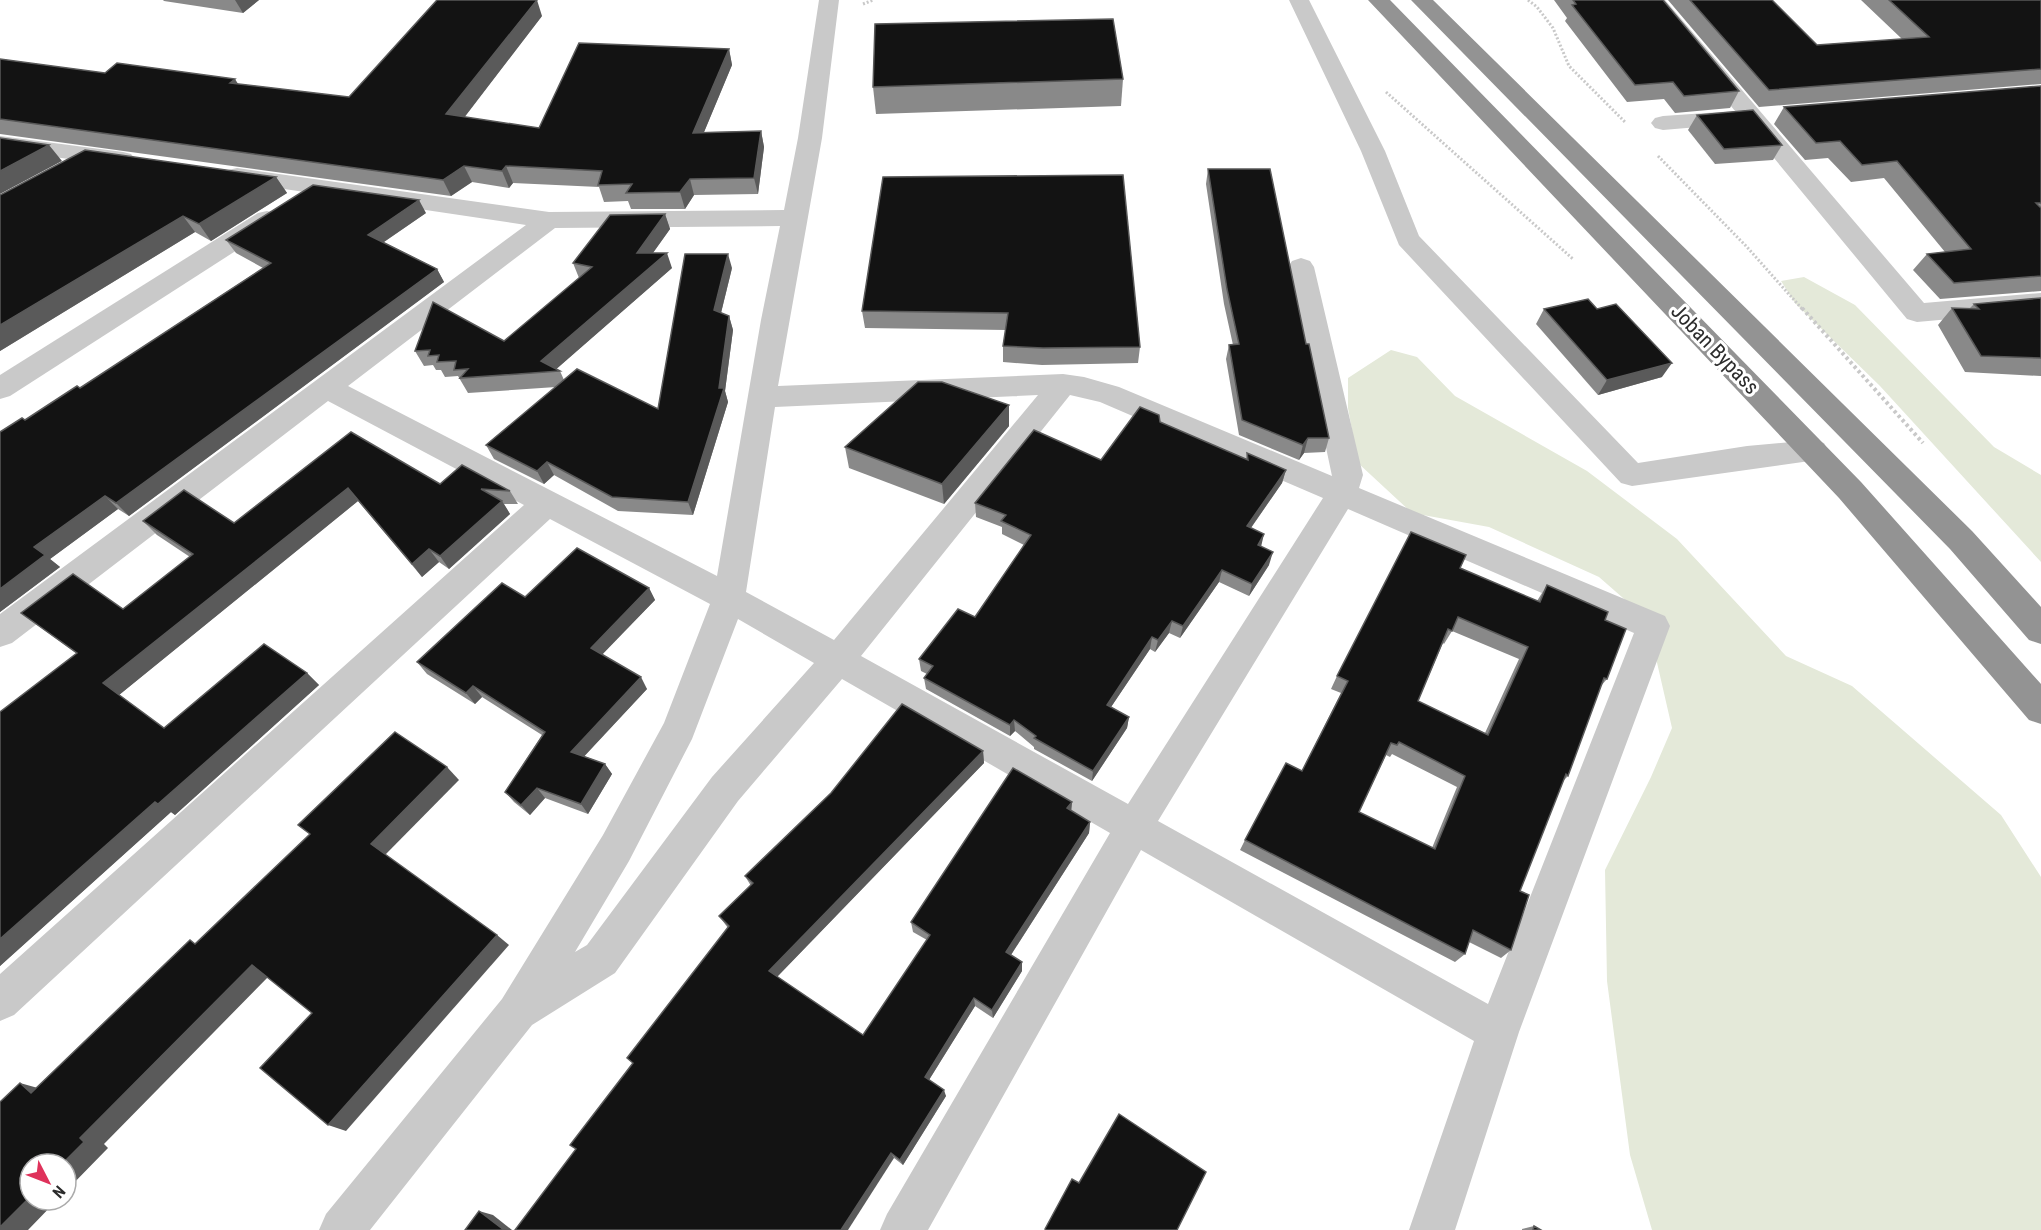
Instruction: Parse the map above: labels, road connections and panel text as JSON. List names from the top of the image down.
{
  "streets": {
    "highway": ["Joban Bypass"]
  },
  "north": "bottom right"
}
